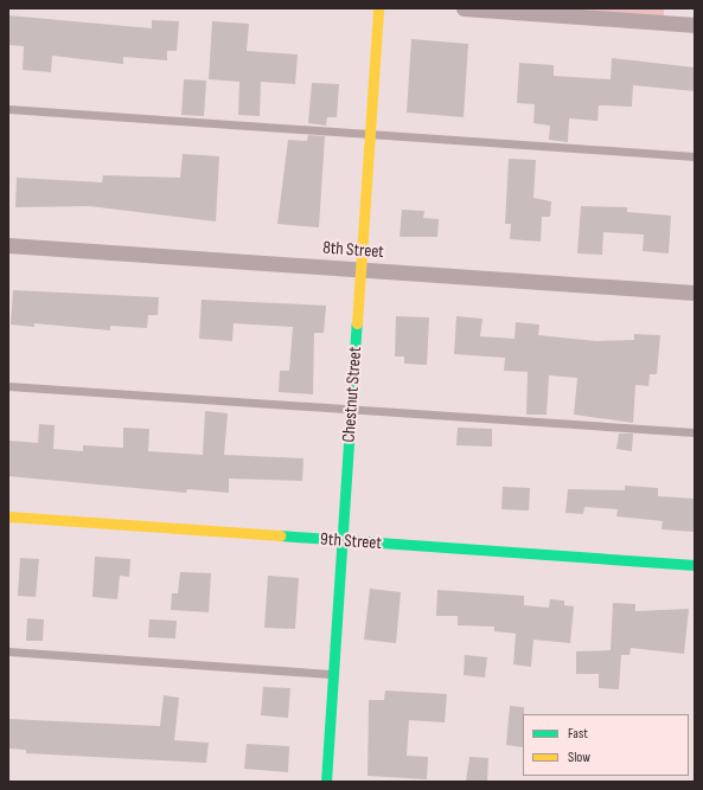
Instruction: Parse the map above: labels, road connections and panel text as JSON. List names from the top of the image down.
{
  "streets": {
    "street": ["8th Street", "Chestnut Street", "9th Street"]
  },
  "crossings": [
    ["8th Street", "Chestnut Street"],
    ["Chestnut Street", "9th Street"]
  ],
  "legend": ["Fast", "Slow"]
}
